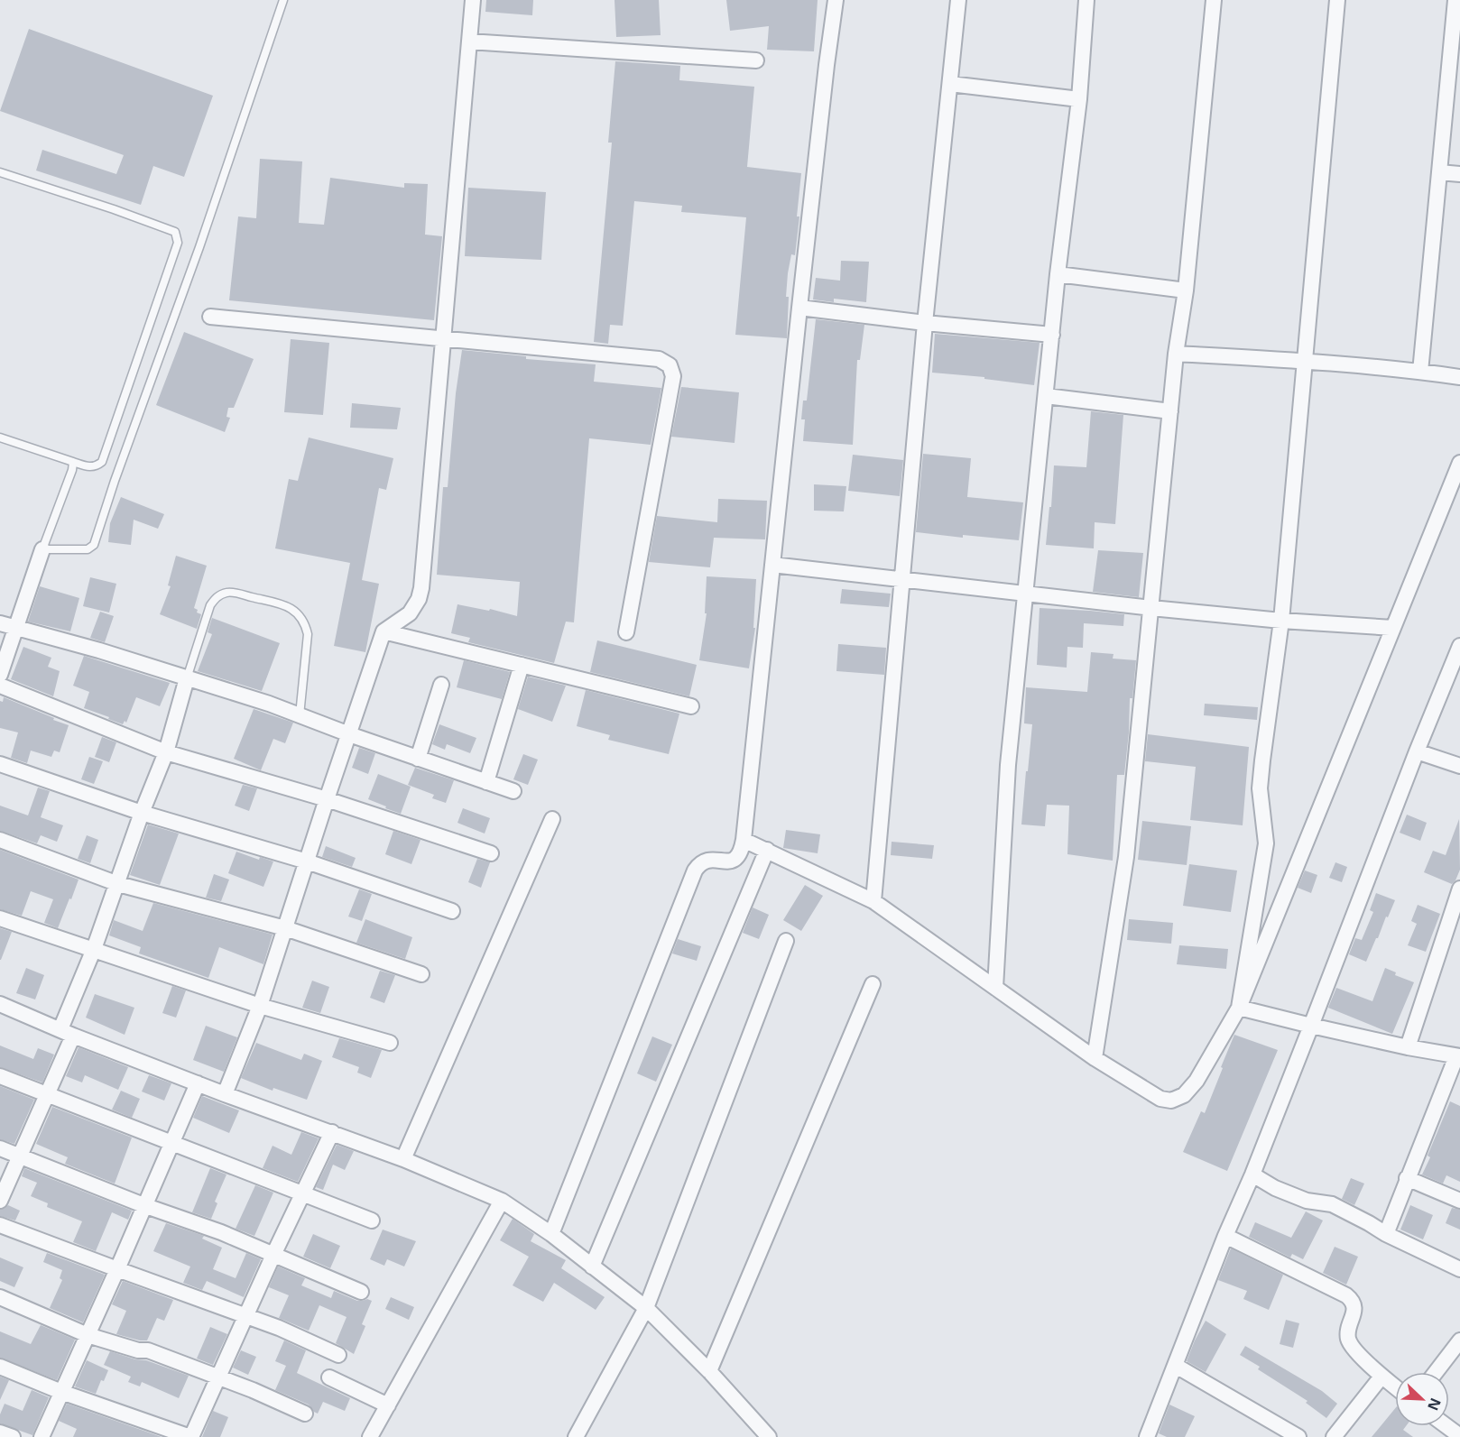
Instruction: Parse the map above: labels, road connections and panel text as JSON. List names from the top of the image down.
{
  "north": "bottom right"
}
